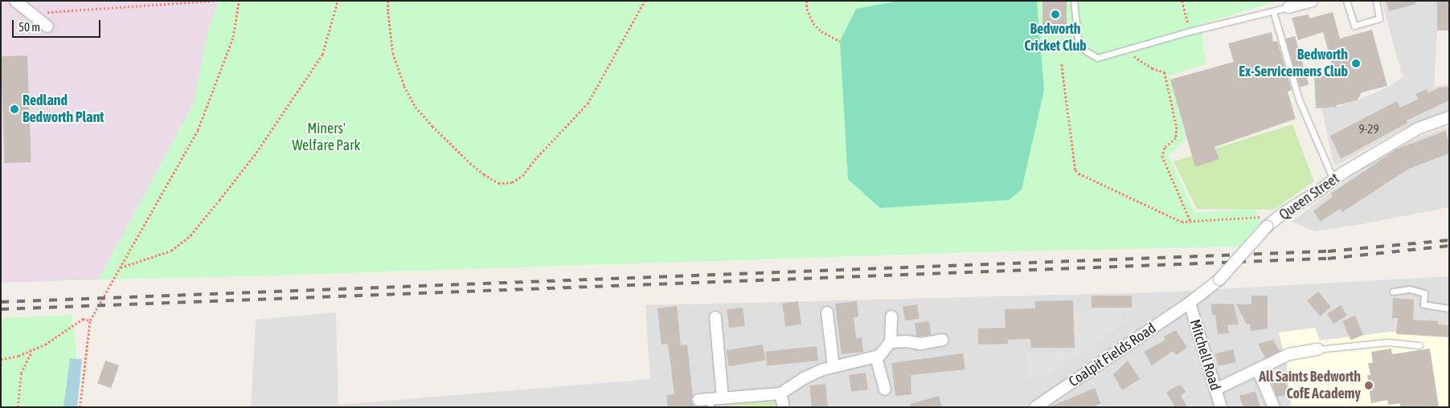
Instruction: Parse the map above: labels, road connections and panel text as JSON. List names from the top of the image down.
{
  "streets": {
    "street": ["Queen Street", "Coalpit Fields Road", "Mitchell Road"]
  },
  "crossings": [
    ["Queen Street", "Coalpit Fields Road"],
    ["Queen Street", "Mitchell Road"],
    ["Coalpit Fields Road", "Mitchell Road"]
  ],
  "parks": ["Miners' Welfare Park"],
  "places": [
    "Bedworth Cricket Club",
    "Bedworth Ex-Servicemens Club",
    "Redland Bedworth Plant",
    "All Saints Bedworth CofE Academy"
  ],
  "house_numbers": ["9-29"],
  "scale_bar": "50 m"
}
